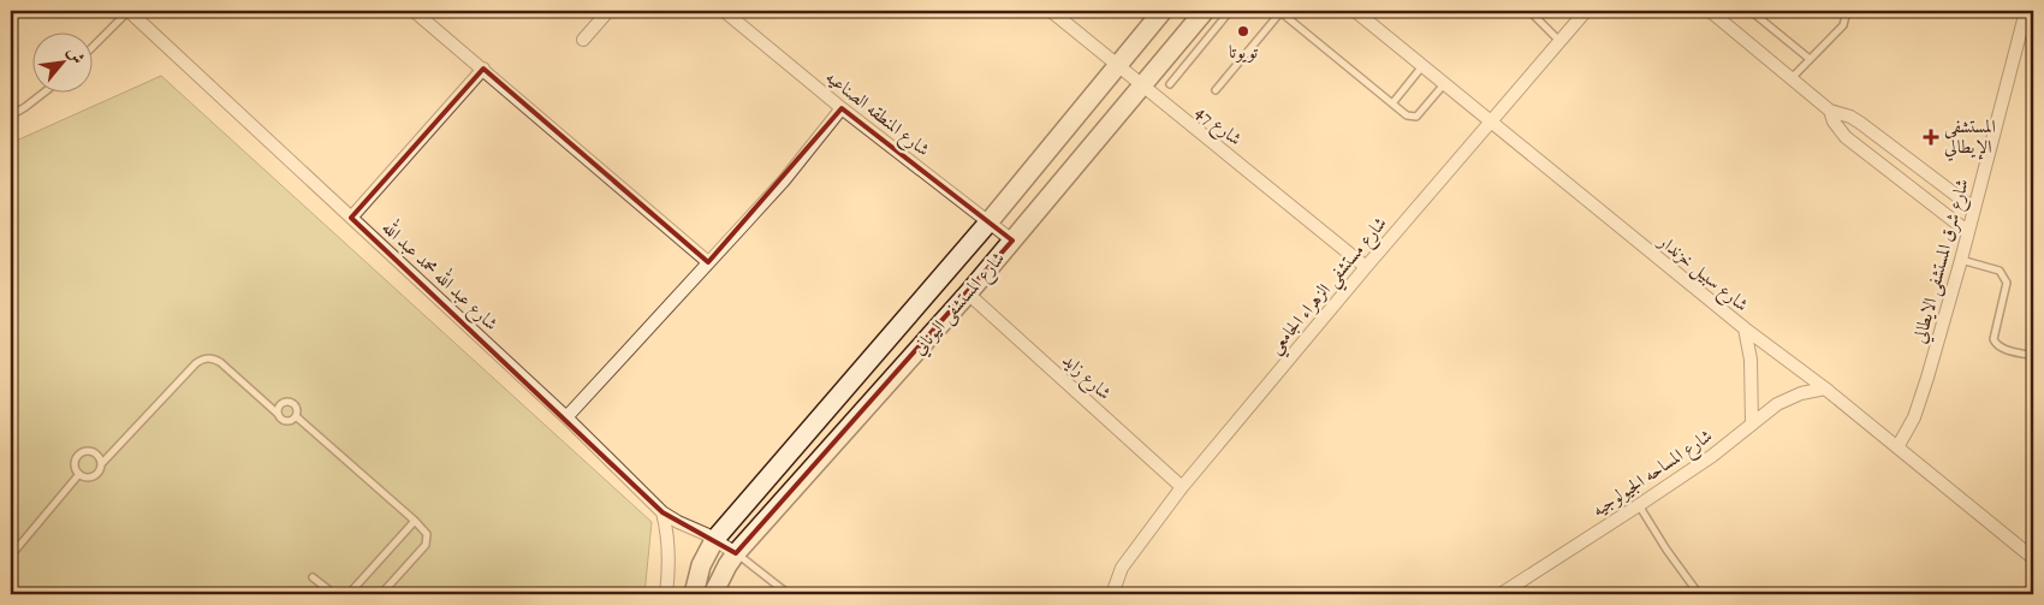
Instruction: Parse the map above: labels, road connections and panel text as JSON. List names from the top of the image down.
{
  "streets": {
    "street": [
      "شارع المنطقه الصناعيه",
      "شارع 47",
      "شارع شرق المستشفى الايطالي",
      "شارع سبيل خزندار",
      "شارع عبد الله محمد عبد الله",
      "شارع مستشفي الزهراء الجامعي",
      "شارع المستشفى اليوناني",
      "شارع زايد",
      "شارع المساحه الجيولوجيه"
    ]
  },
  "crossings": [
    ["شارع المنطقه الصناعيه", "شارع المستشفى اليوناني"],
    ["شارع 47", "شارع مستشفي الزهراء الجامعي"],
    ["شارع 47", "شارع المستشفى اليوناني"],
    ["شارع شرق المستشفى الايطالي", "شارع سبيل خزندار"],
    ["شارع سبيل خزندار", "شارع مستشفي الزهراء الجامعي"],
    ["شارع سبيل خزندار", "شارع المساحه الجيولوجيه"],
    ["شارع عبد الله محمد عبد الله", "شارع المستشفى اليوناني"],
    ["شارع مستشفي الزهراء الجامعي", "شارع زايد"],
    ["شارع المستشفى اليوناني", "شارع زايد"]
  ],
  "places": {
    "other": ["تويوتا"],
    "health": ["المستشفى الإيطالي"]
  },
  "north": "top right"
}
